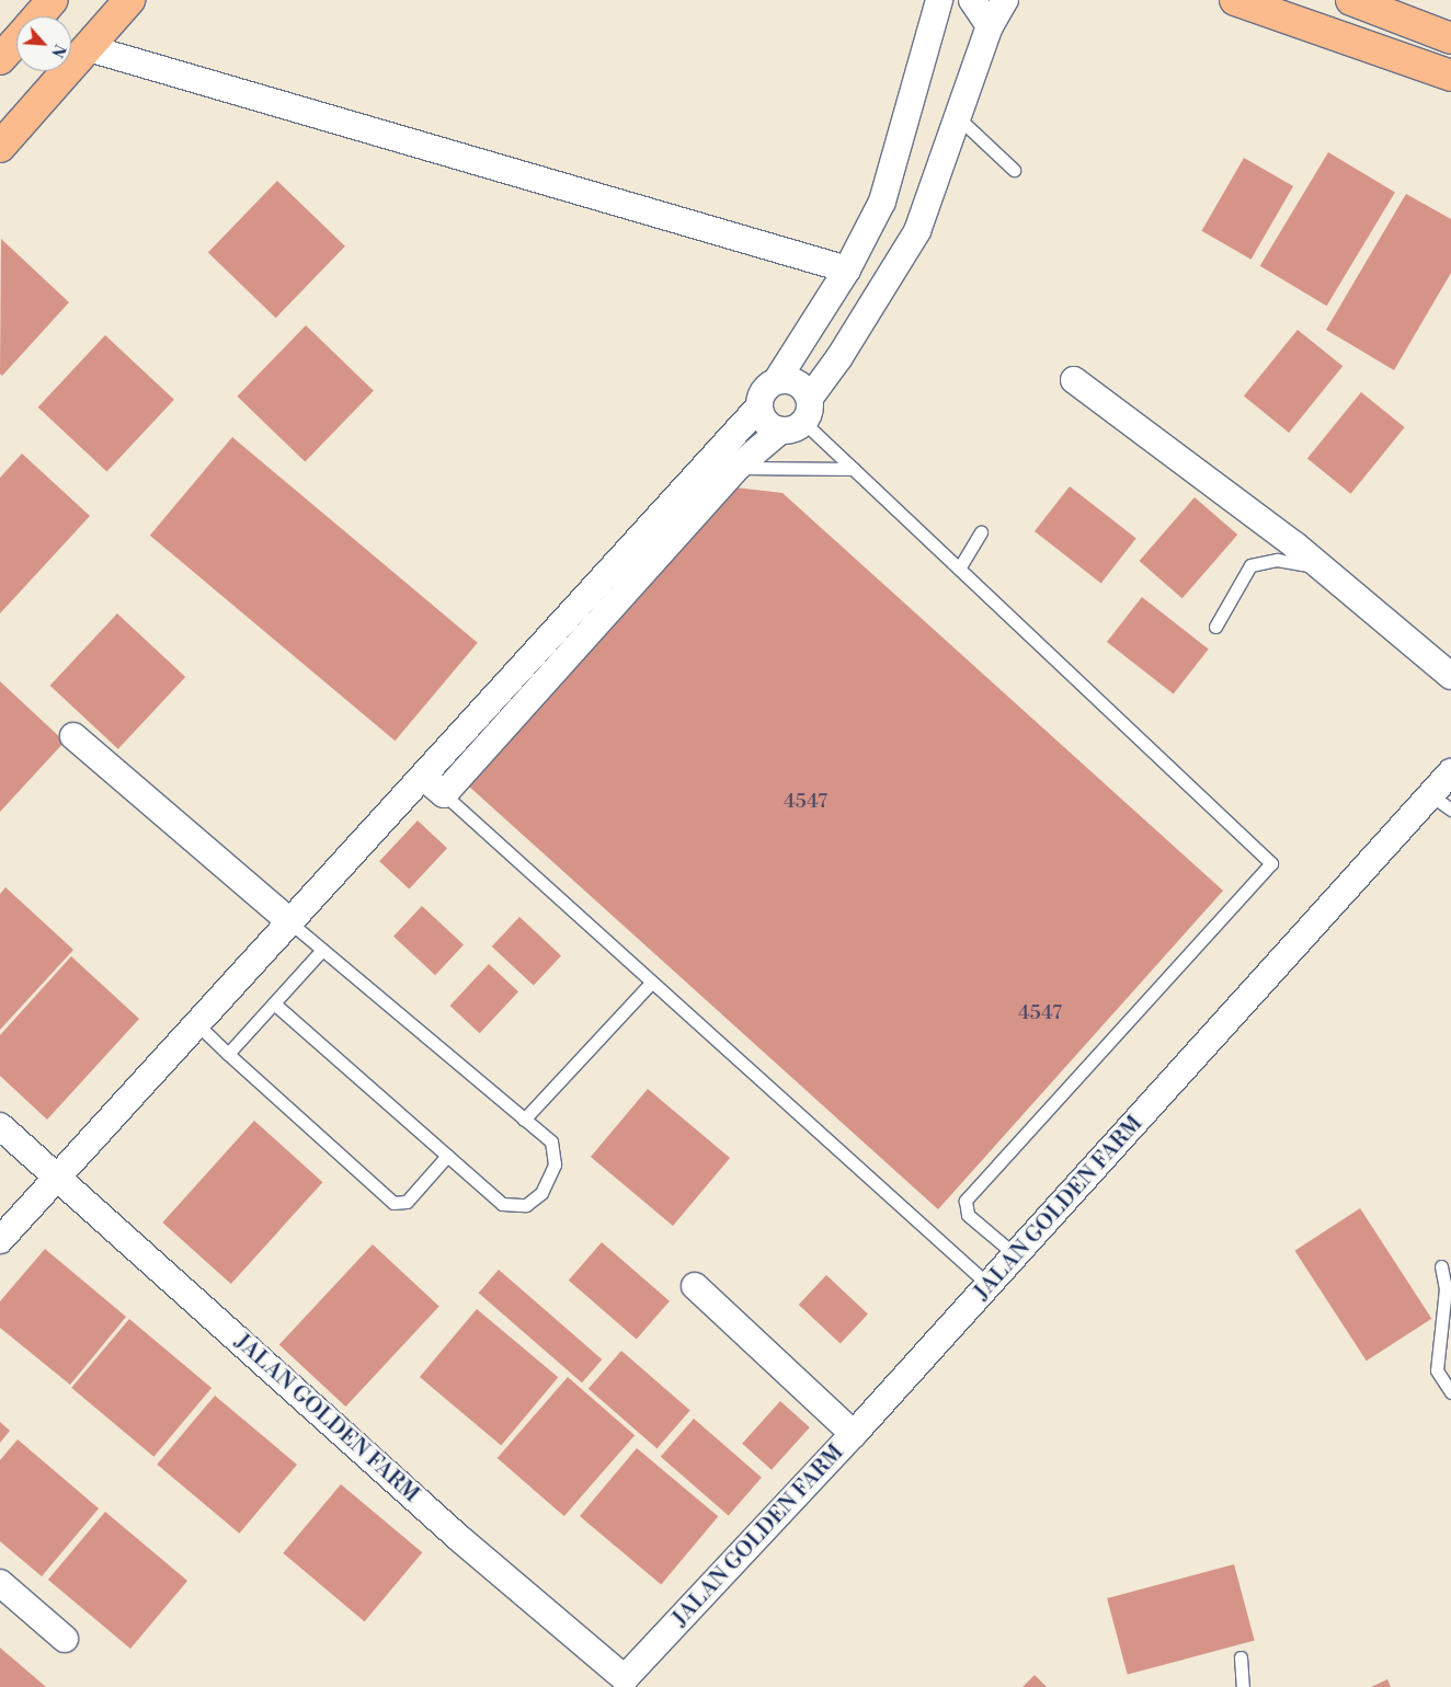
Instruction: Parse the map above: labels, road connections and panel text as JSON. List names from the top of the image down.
{
  "streets": {
    "street": ["JALAN GOLDEN FARM"]
  },
  "house_numbers": ["4547", "4547"],
  "north": "bottom right"
}
